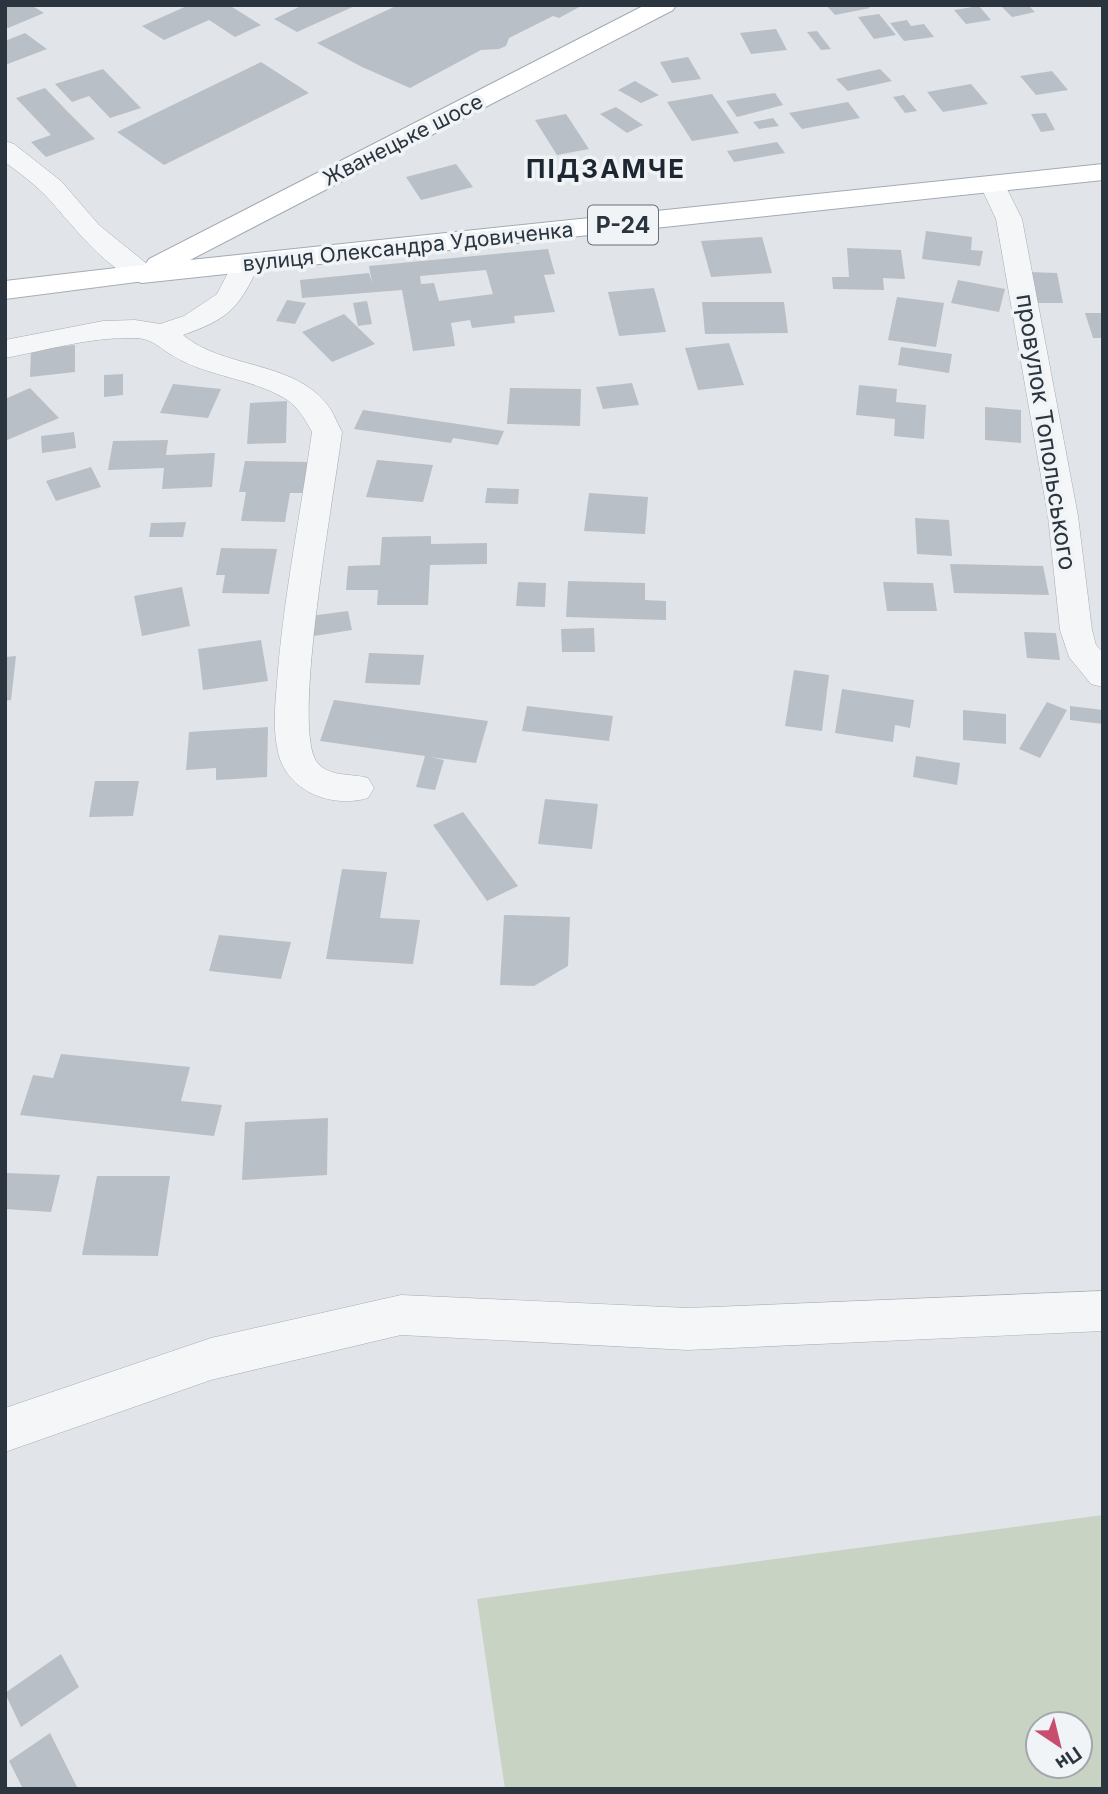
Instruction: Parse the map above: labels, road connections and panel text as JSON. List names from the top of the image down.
{
  "streets": {
    "main road": ["Жванецьке шосе", "Р-24", "вулиця Олександра Удовиченка"],
    "street": ["провулок Топольського"]
  },
  "crossings": [
    ["Жванецьке шосе", "вулиця Олександра Удовиченка"],
    ["вулиця Олександра Удовиченка", "провулок Топольського"]
  ],
  "districts": ["ПІДЗАМЧЕ"],
  "north": "bottom right"
}
